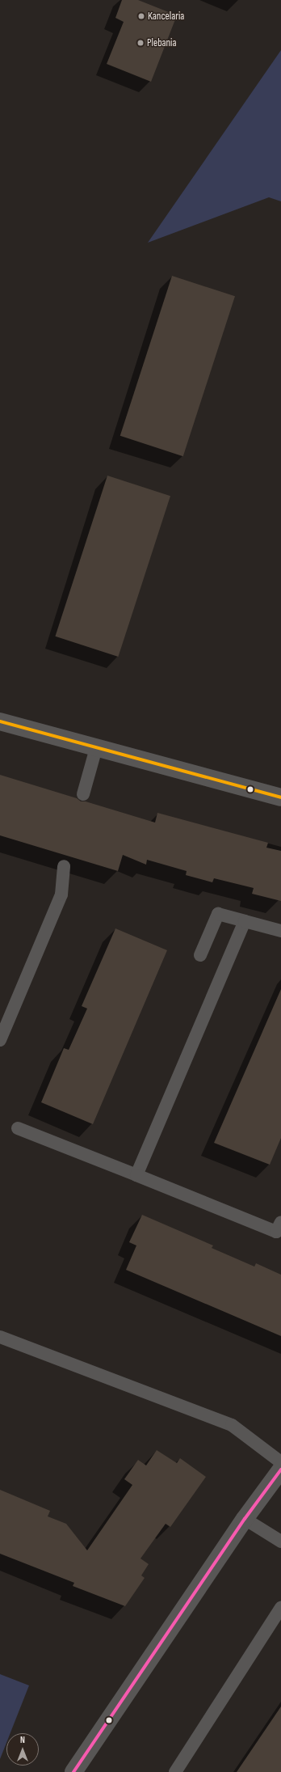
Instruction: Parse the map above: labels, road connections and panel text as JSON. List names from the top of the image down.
{
  "places": ["Kancelaria", "Plebania"],
  "north": "top"
}
